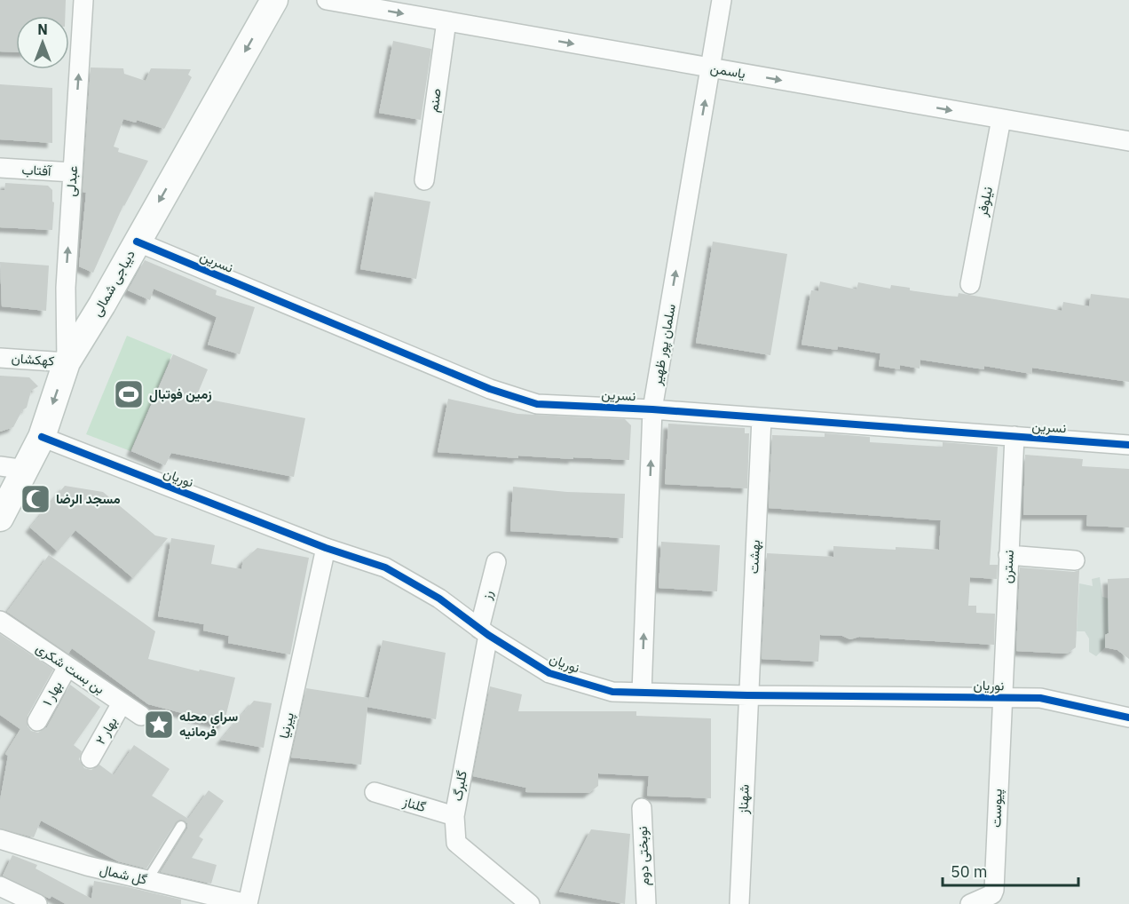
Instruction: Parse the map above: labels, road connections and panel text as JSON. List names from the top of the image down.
{
  "streets": {
    "main road": ["دیباجی شمالی"],
    "street": [
      "یاسمن",
      "صنم",
      "آفتاب",
      "عبدلی",
      "نیلوفر",
      "نسرین",
      "سلمان پور ظهیر",
      "کهکشان",
      "نوریان",
      "بهشت",
      "نسترن",
      "رز",
      "بن بست شکرى",
      "بهار ۱",
      "پیرنیا",
      "بهار ۲",
      "گلبرگ",
      "شهناز",
      "گلناز",
      "پیوست",
      "نوبختی دوم",
      "گل شمال"
    ]
  },
  "crossings": [
    ["یاسمن", "صنم"],
    ["یاسمن", "نیلوفر"],
    ["یاسمن", "سلمان پور ظهیر"],
    ["آفتاب", "عبدلی"],
    ["عبدلی", "دیباجی شمالی"],
    ["عبدلی", "کهکشان"],
    ["نسرین", "دیباجی شمالی"],
    ["نسرین", "سلمان پور ظهیر"],
    ["نسرین", "بهشت"],
    ["نسرین", "نسترن"],
    ["دیباجی شمالی", "کهکشان"],
    ["دیباجی شمالی", "نوریان"],
    ["سلمان پور ظهیر", "نوریان"],
    ["نوریان", "بهشت"],
    ["نوریان", "نسترن"],
    ["نوریان", "رز"],
    ["نوریان", "پیرنیا"],
    ["نوریان", "گلبرگ"],
    ["نوریان", "شهناز"],
    ["نوریان", "پیوست"],
    ["بهشت", "شهناز"],
    ["نسترن", "پیوست"],
    ["رز", "گلبرگ"],
    ["بن بست شکرى", "بهار ۱"],
    ["بن بست شکرى", "بهار ۲"],
    ["پیرنیا", "گل شمال"],
    ["گلبرگ", "گلناز"]
  ],
  "one_way": [
    "یاسمن",
    "عبدلی",
    "دیباجی شمالی",
    "سلمان پور ظهیر"
  ],
  "places": {
    "sports": ["زمین فوتبال"],
    "mosque": ["مسجد الرضا"],
    "place": ["سرای محله فرمانیه"]
  },
  "scale_bar": "50 m",
  "north": "top"
}
